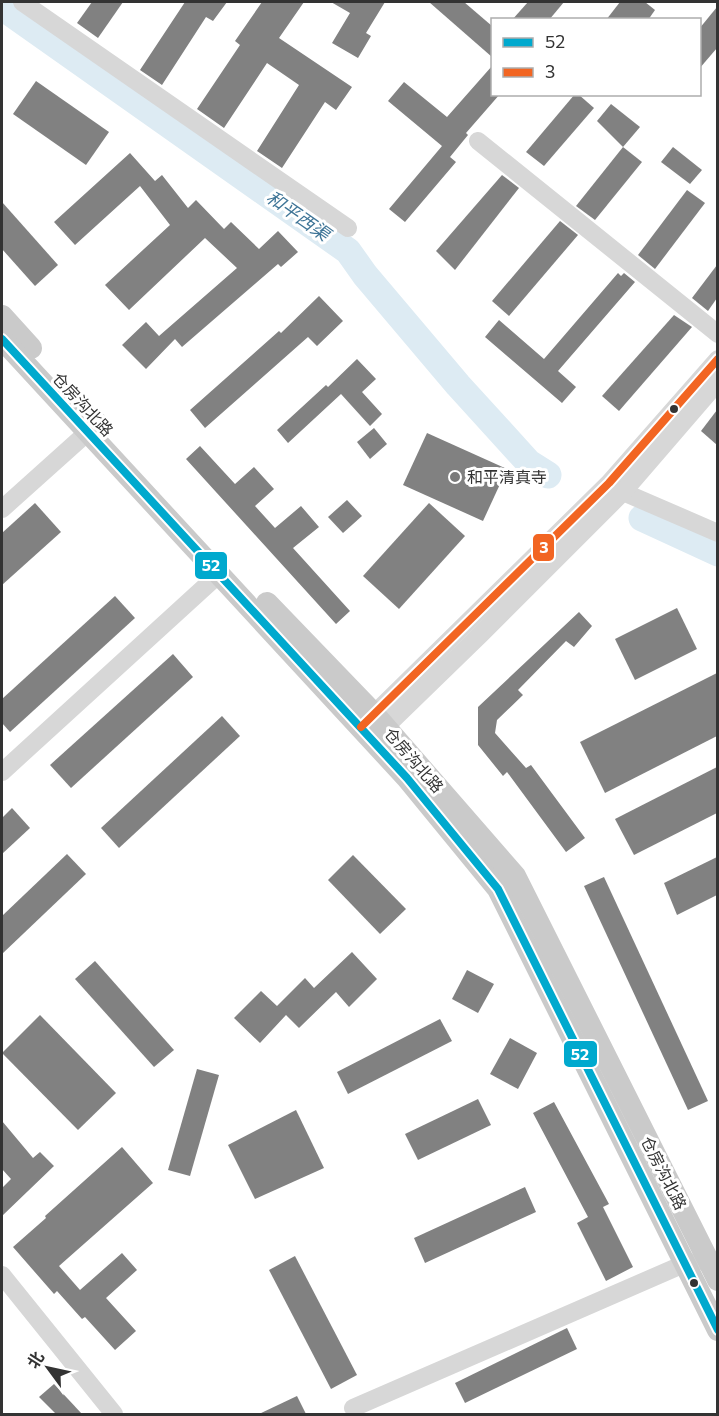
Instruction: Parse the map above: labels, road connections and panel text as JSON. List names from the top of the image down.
{
  "streets": {
    "main road": ["仓房沟北路"]
  },
  "water": ["和平西渠"],
  "places": ["和平清真寺"],
  "lines": ["transit line 52", "transit line 3"],
  "legend": ["52", "3"],
  "north": "top left"
}
